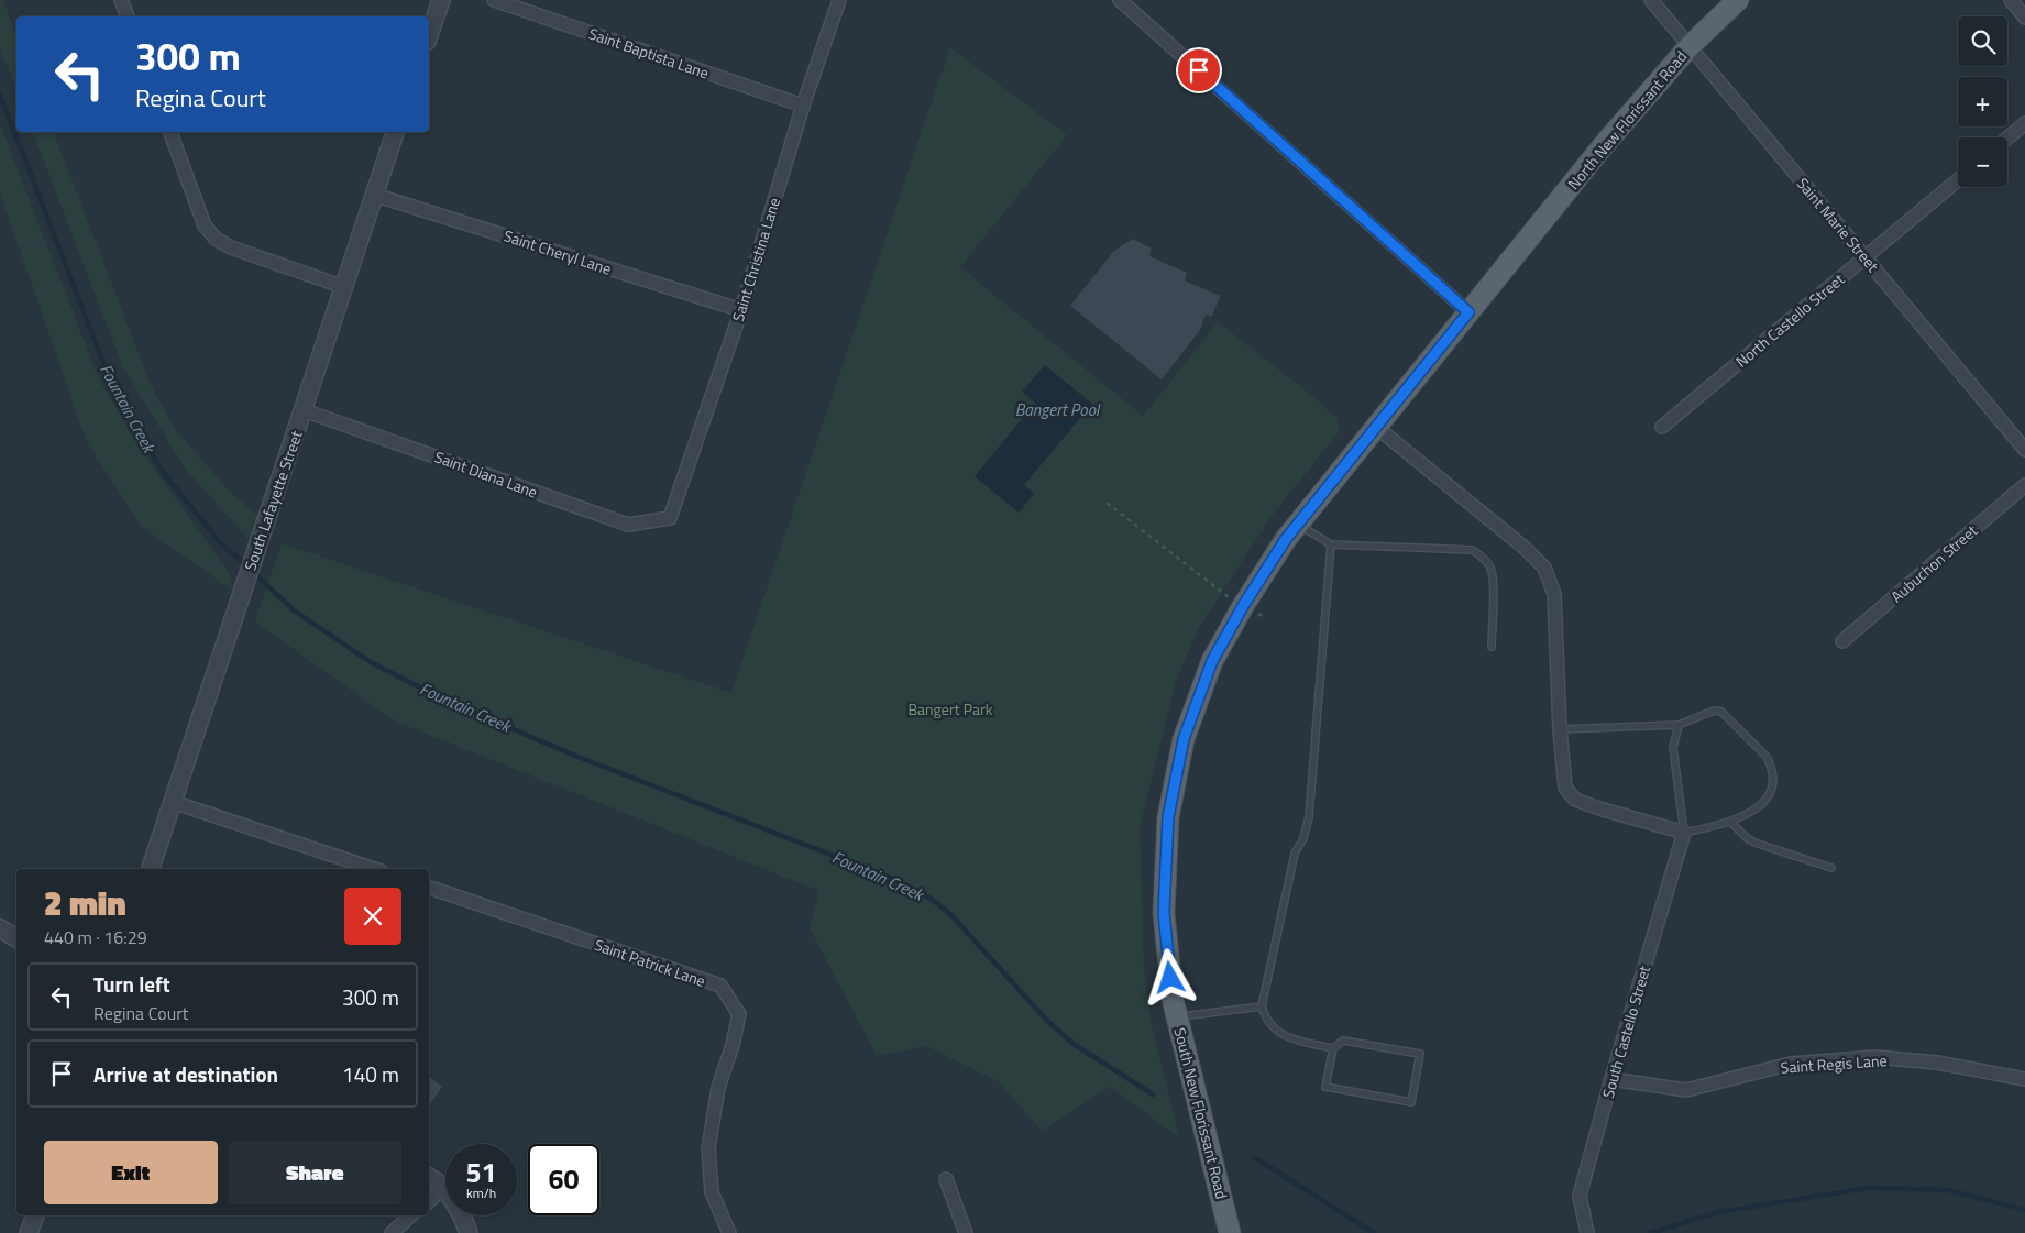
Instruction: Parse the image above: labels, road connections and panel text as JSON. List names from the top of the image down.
{
  "streets": {
    "main road": ["North New Florissant Road", "South New Florissant Road"],
    "street": [
      "Saint Baptista Lane",
      "Saint Marie Street",
      "Saint Cheryl Lane",
      "Saint Christina Lane",
      "North Castello Street",
      "Saint Diana Lane",
      "South Lafayette Street",
      "Aubuchon Street",
      "Saint Patrick Lane",
      "South Castello Street",
      "Saint Regis Lane"
    ]
  },
  "crossings": [
    ["Saint Baptista Lane", "Saint Christina Lane"],
    ["North New Florissant Road", "Saint Marie Street"],
    ["North New Florissant Road", "South New Florissant Road"],
    ["Saint Marie Street", "North Castello Street"],
    ["Saint Cheryl Lane", "Saint Christina Lane"],
    ["Saint Cheryl Lane", "South Lafayette Street"],
    ["Saint Christina Lane", "Saint Diana Lane"],
    ["Saint Diana Lane", "South Lafayette Street"],
    ["South Castello Street", "Saint Regis Lane"]
  ],
  "water": ["Fountain Creek", "Bangert Pool"],
  "parks": ["Bangert Park"],
  "page": {
    "map_buttons": ["+", "−"],
    "turn": ["300 m", "Regina Court"],
    "heading": ["2 min", "440 m · 16:29"],
    "list": [
      {
        "name": "Turn left",
        "note": "Regina Court",
        "value": "300 m"
      },
      {
        "name": "Arrive at destination",
        "value": "140 m"
      }
    ],
    "buttons": ["Exit", "Share"],
    "speed": "51 km/h",
    "limit": "60"
  }
}
